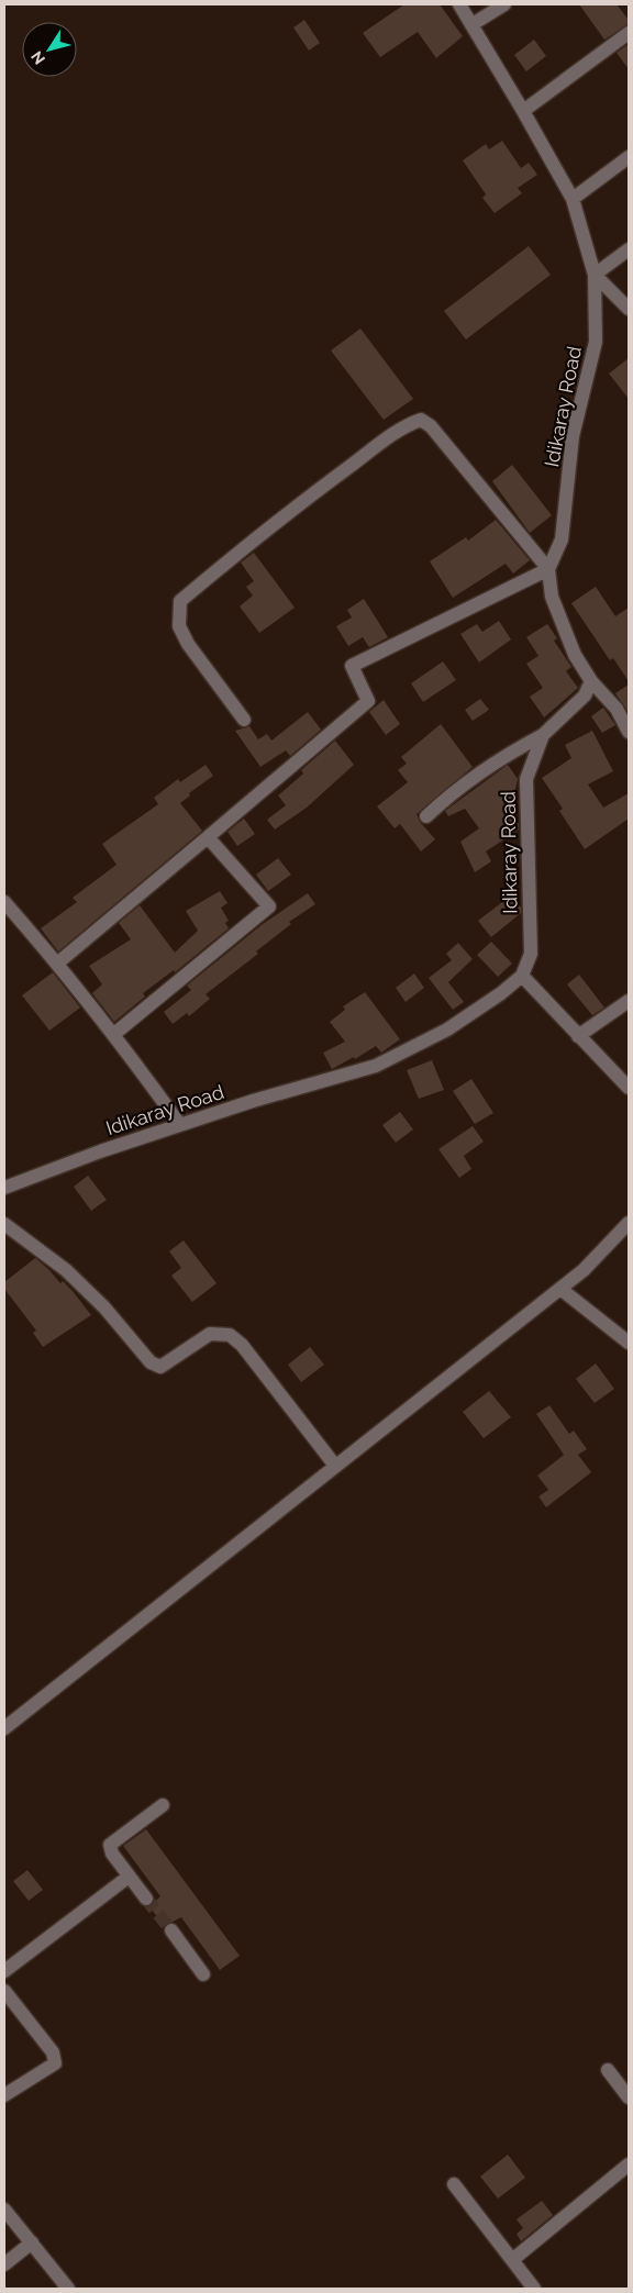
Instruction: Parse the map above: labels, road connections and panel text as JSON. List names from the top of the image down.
{
  "streets": {
    "street": ["Idikaray Road"]
  },
  "north": "bottom left"
}
